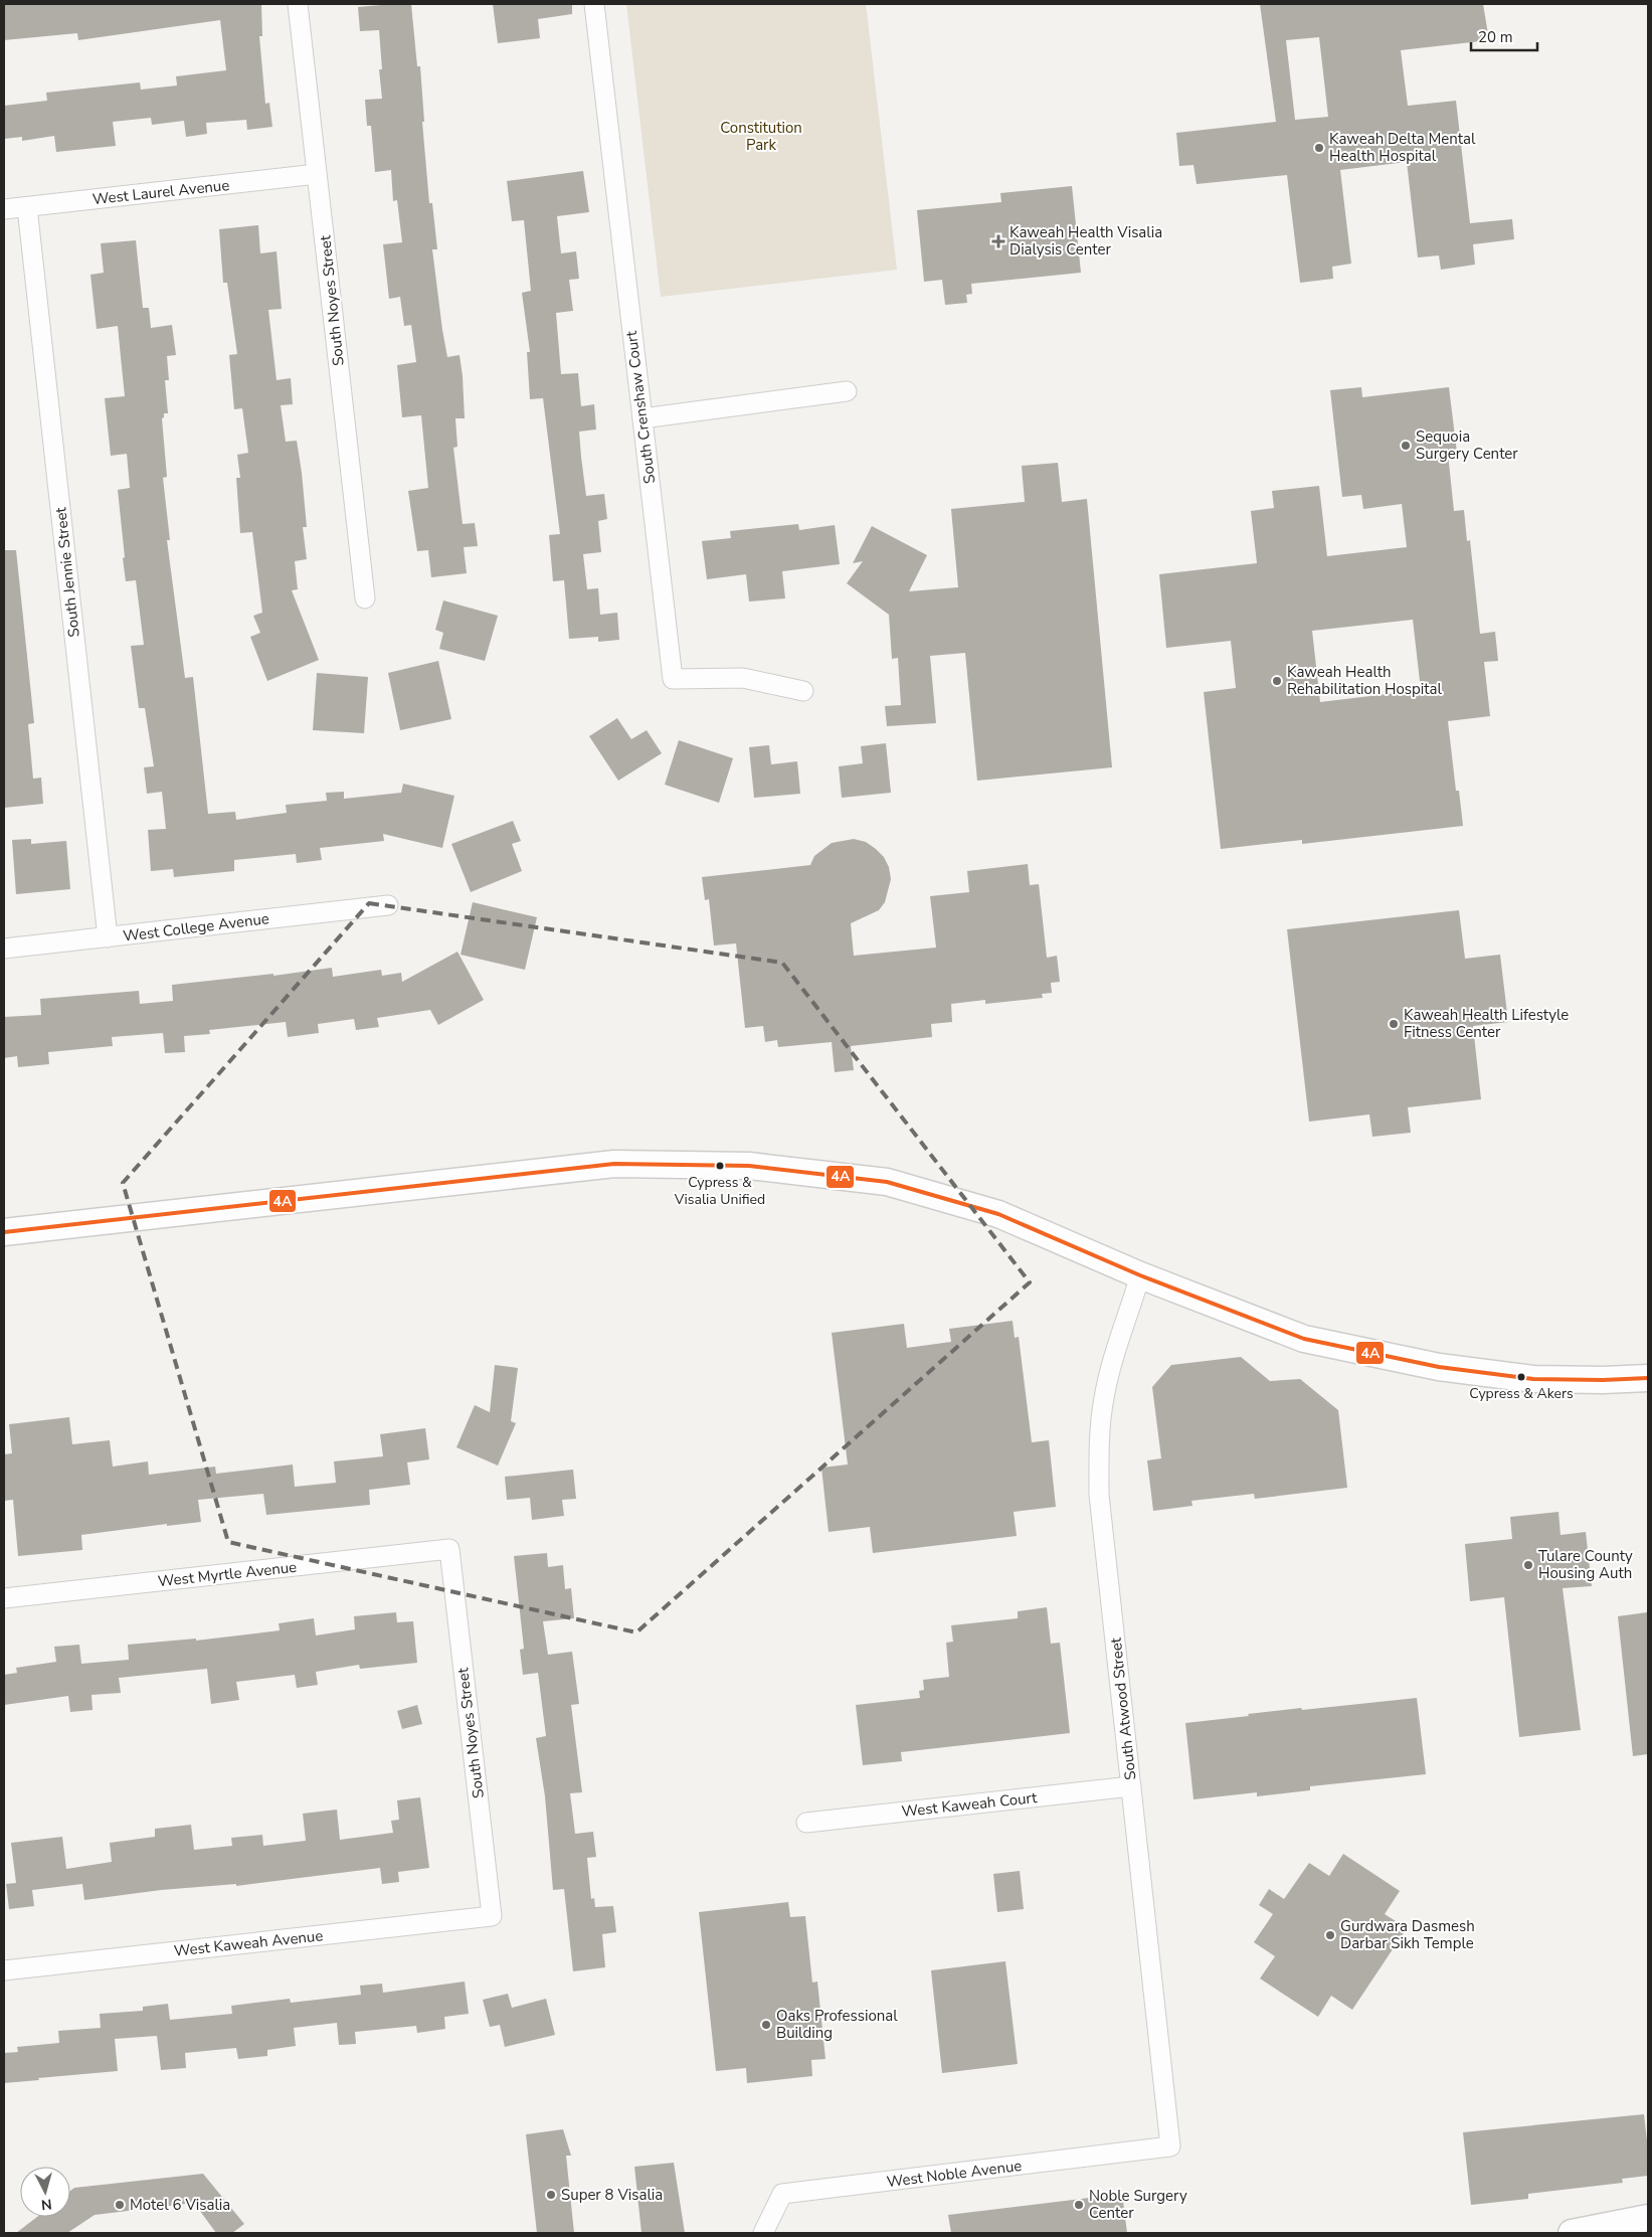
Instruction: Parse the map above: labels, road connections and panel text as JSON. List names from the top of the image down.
{
  "streets": {
    "street": [
      "West Laurel Avenue",
      "South Noyes Street",
      "South Crenshaw Court",
      "South Jennie Street",
      "West College Avenue",
      "West Myrtle Avenue",
      "South Atwood Street",
      "West Kaweah Court",
      "West Kaweah Avenue",
      "West Noble Avenue"
    ]
  },
  "crossings": [
    ["West Laurel Avenue", "South Noyes Street"],
    ["West Laurel Avenue", "South Jennie Street"],
    ["South Noyes Street", "West Myrtle Avenue"],
    ["South Noyes Street", "West Kaweah Avenue"],
    ["South Jennie Street", "West College Avenue"],
    ["South Atwood Street", "West Kaweah Court"],
    ["South Atwood Street", "West Noble Avenue"]
  ],
  "parks": ["Constitution Park"],
  "places": {
    "other": [
      "Kaweah Delta Mental Health Hospital",
      "Sequoia Surgery Center",
      "Kaweah Health Rehabilitation Hospital",
      "Kaweah Health Lifestyle Fitness Center",
      "Cypress & Visalia Unified",
      "Cypress & Akers",
      "Tulare County Housing Auth",
      "Gurdwara Dasmesh Darbar Sikh Temple",
      "Oaks Professional Building",
      "Super 8 Visalia",
      "Motel 6 Visalia",
      "Noble Surgery Center"
    ],
    "health": ["Kaweah Health Visalia Dialysis Center"]
  },
  "lines": ["transit line 4A"],
  "scale_bar": "20 m",
  "north": "bottom"
}
